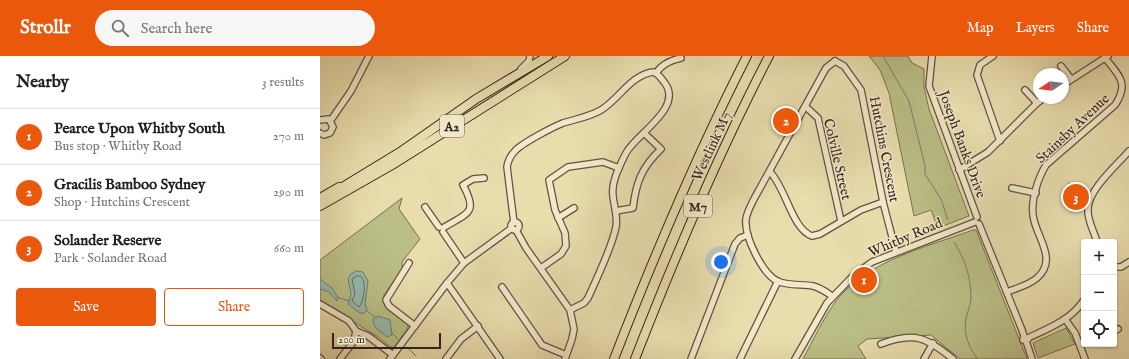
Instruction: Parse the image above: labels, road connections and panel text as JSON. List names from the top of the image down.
{
  "streets": {
    "highway": ["A2", "Westlink M7", "M7"],
    "street": [
      "Stainsby Avenue",
      "Joseph Banks Drive",
      "Hutchins Crescent",
      "Colville Street",
      "Whitby Road"
    ]
  },
  "crossings": [
    ["Stainsby Avenue", "Joseph Banks Drive"],
    ["Joseph Banks Drive", "Whitby Road"],
    ["Hutchins Crescent", "Colville Street"],
    ["Hutchins Crescent", "Whitby Road"]
  ],
  "scale_bar": "200 m",
  "north": "left",
  "page": {
    "header": "Strollr",
    "search": "Search here",
    "nav": ["Map", "Layers", "Share"],
    "heading": ["Nearby", "3 results"],
    "pins": ["2", "3", "1"],
    "list": [
      {
        "mark": "1",
        "name": "Pearce Upon Whitby South",
        "note": "Bus stop · Whitby Road",
        "value": "270 m"
      },
      {
        "mark": "2",
        "name": "Gracilis Bamboo Sydney",
        "note": "Shop · Hutchins Crescent",
        "value": "290 m"
      },
      {
        "mark": "3",
        "name": "Solander Reserve",
        "note": "Park · Solander Road",
        "value": "660 m"
      }
    ],
    "map_buttons": ["+", "−"],
    "buttons": ["Save", "Share"],
    "scale": "200 m"
  }
}
